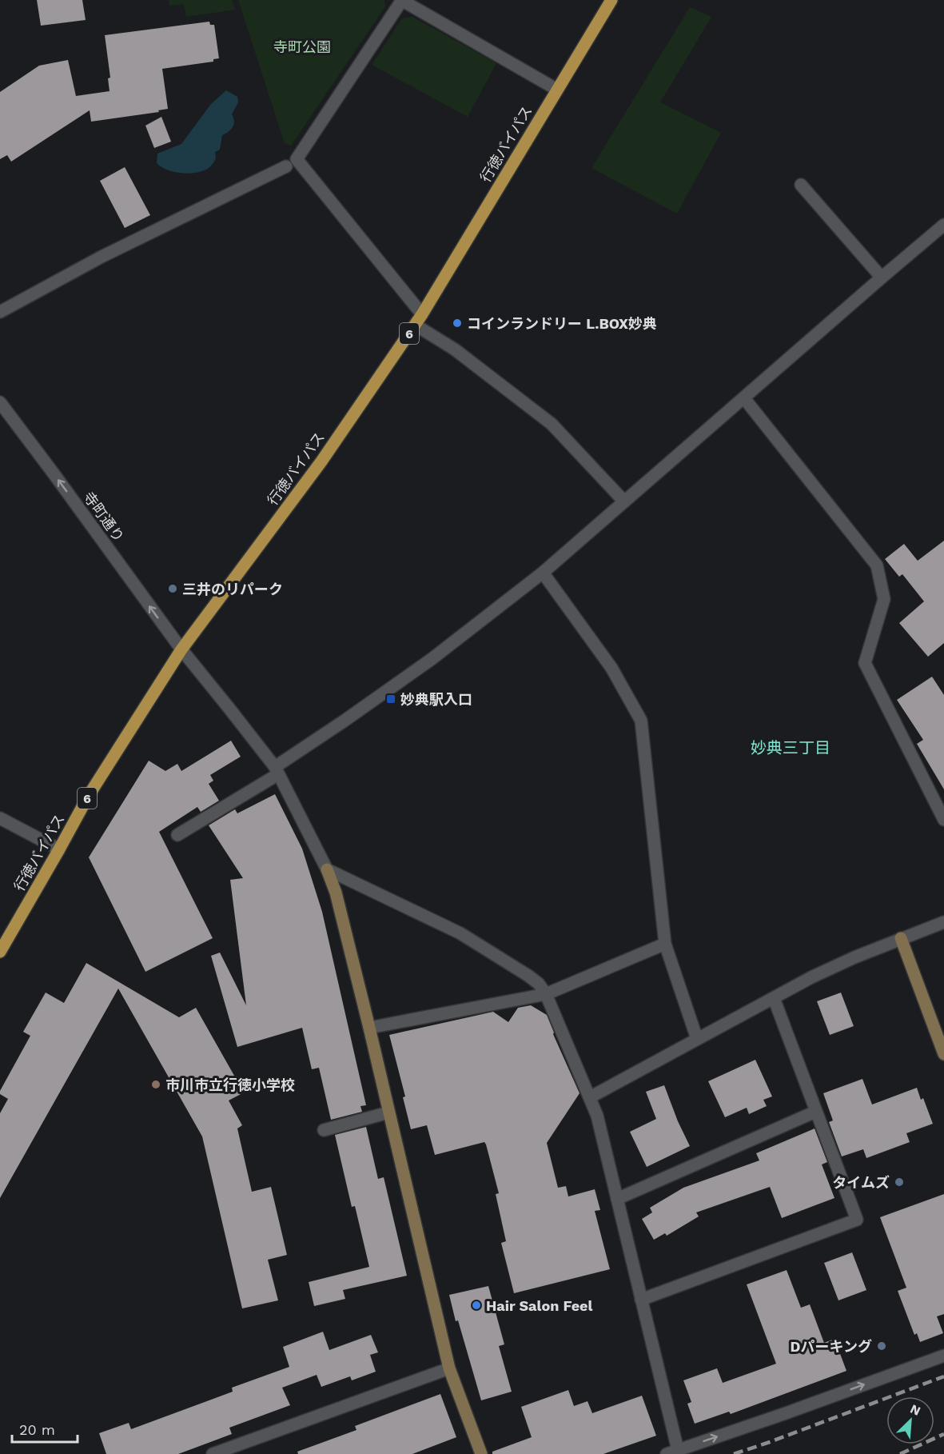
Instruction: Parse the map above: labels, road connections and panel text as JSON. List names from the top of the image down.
{
  "streets": {
    "main road": ["行徳バイパス", "6"],
    "street": ["寺町通り"]
  },
  "crossings": [
    ["行徳バイパス", "寺町通り"]
  ],
  "one_way": ["寺町通り"],
  "districts": ["妙典三丁目"],
  "parks": ["寺町公園"],
  "places": {
    "other": [
      "コインランドリー L.BOX妙典",
      "三井のリパーク",
      "市川市立行徳小学校",
      "タイムズ",
      "Hair Salon Feel",
      "Dパーキング"
    ],
    "transit": ["妙典駅入口"]
  },
  "scale_bar": "20 m",
  "north": "top right"
}
